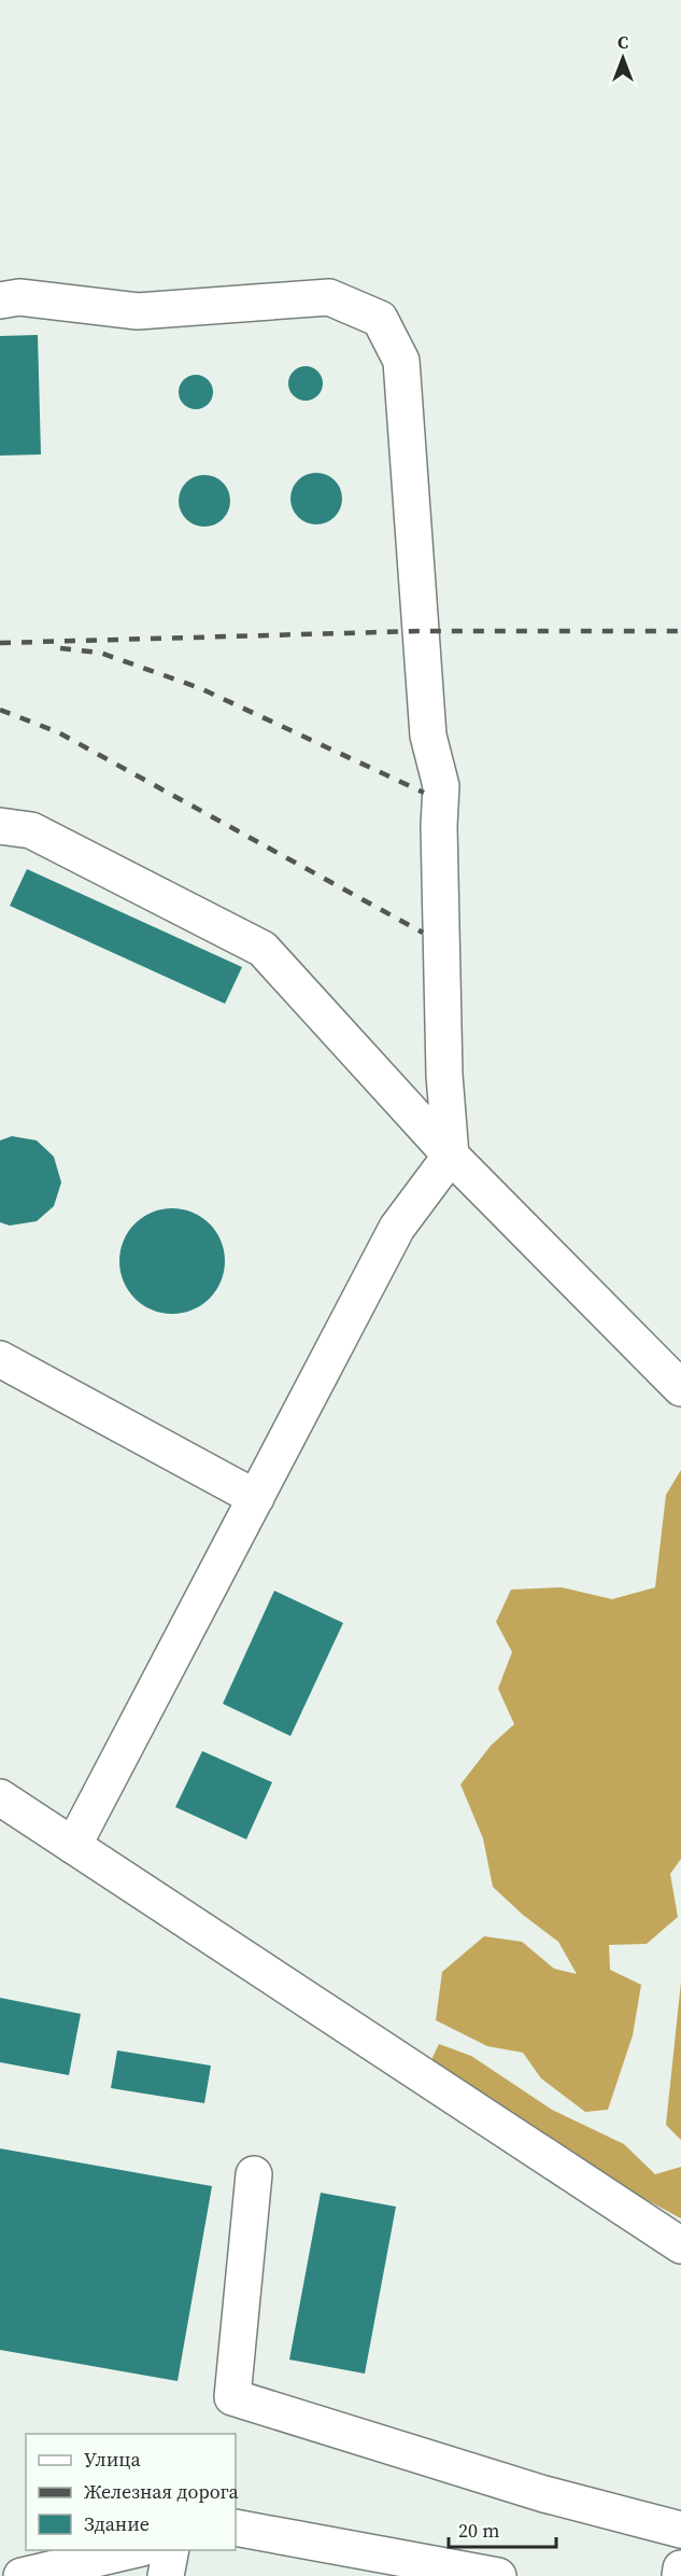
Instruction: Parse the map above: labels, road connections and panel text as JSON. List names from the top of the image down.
{
  "legend": ["Улица", "Железная дорога", "Здание"],
  "scale_bar": "20 m",
  "north": "top"
}
